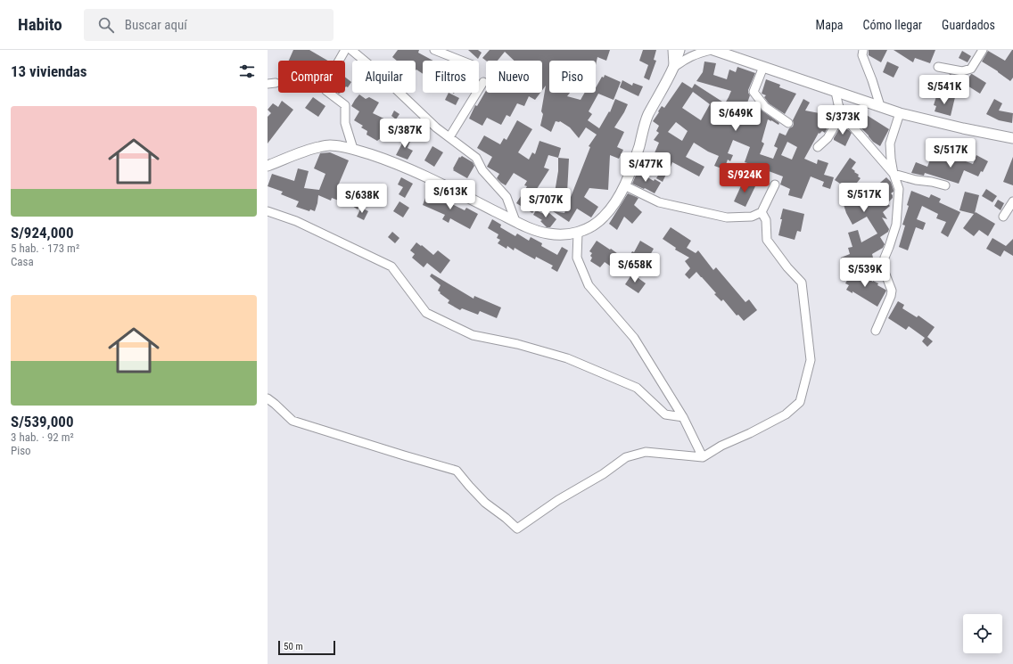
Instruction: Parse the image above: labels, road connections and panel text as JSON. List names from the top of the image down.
{
  "scale_bar": "50 m",
  "page": {
    "header": "Habito",
    "search": "Buscar aquí",
    "nav": ["Mapa", "Cómo llegar", "Guardados"],
    "heading": "13 viviendas",
    "chip": [
      "Comprar",
      "Alquilar",
      "Filtros",
      "Nuevo",
      "Piso"
    ],
    "price": [
      "S/541K",
      "S/649K",
      "S/373K",
      "S/387K",
      "S/517K",
      "S/477K",
      "S/924K",
      "S/613K",
      "S/517K",
      "S/638K",
      "S/707K",
      "S/658K",
      "S/539K"
    ],
    "list": [
      {
        "name": "S/924,000",
        "note": "5 hab. · 173 m² · Casa"
      },
      {
        "name": "S/539,000",
        "note": "3 hab. · 92 m² · Piso"
      }
    ],
    "scale": "50 m"
  }
}
